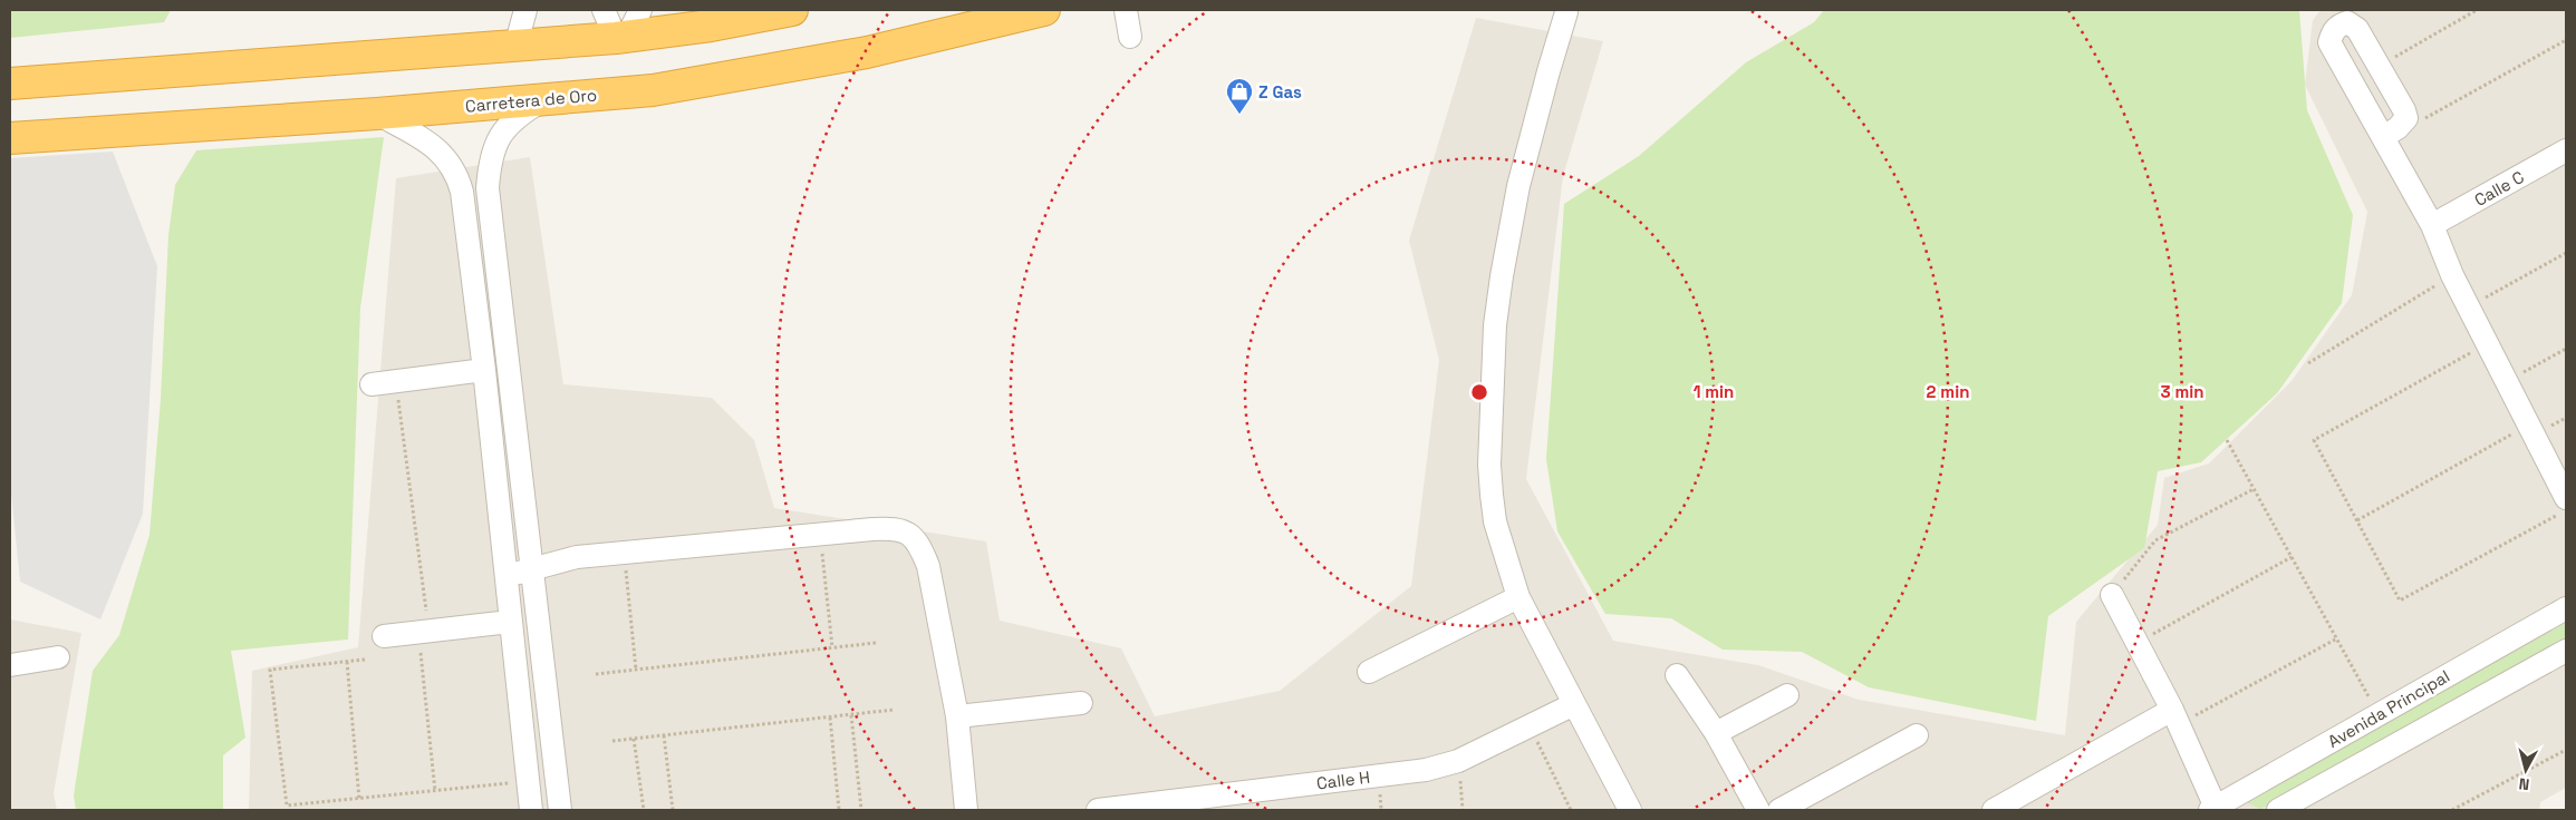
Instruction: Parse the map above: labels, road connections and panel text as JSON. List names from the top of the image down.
{
  "streets": {
    "highway": ["Carretera de Oro"],
    "street": ["Calle C", "Avenida Principal", "Calle H"]
  },
  "places": {
    "shop": ["Z Gas"]
  },
  "north": "bottom",
  "rings": ["1 min", "2 min", "3 min"]
}
